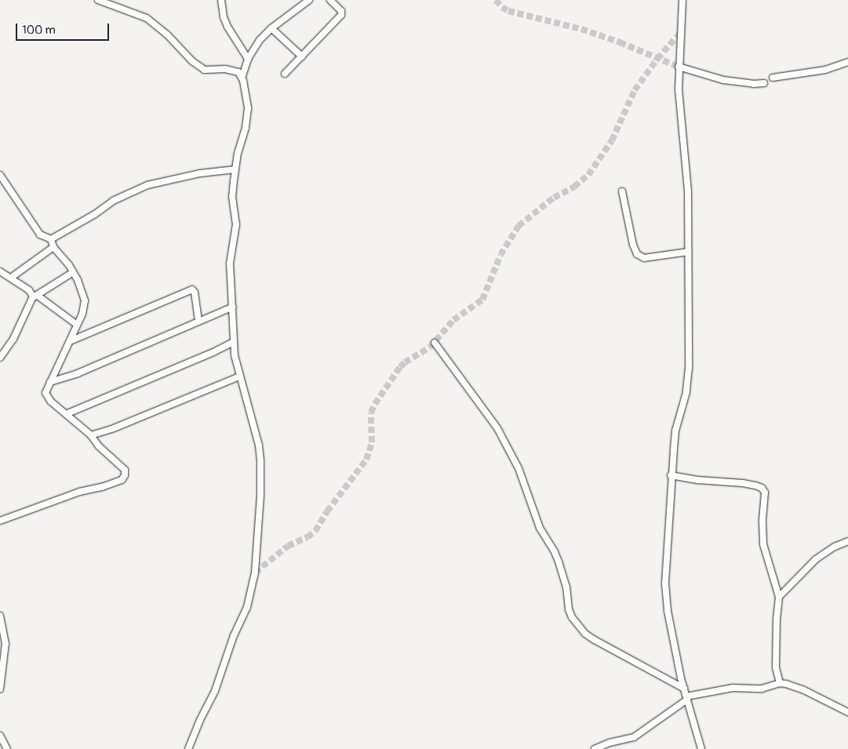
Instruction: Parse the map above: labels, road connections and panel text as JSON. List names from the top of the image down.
{
  "scale_bar": "100 m"
}
